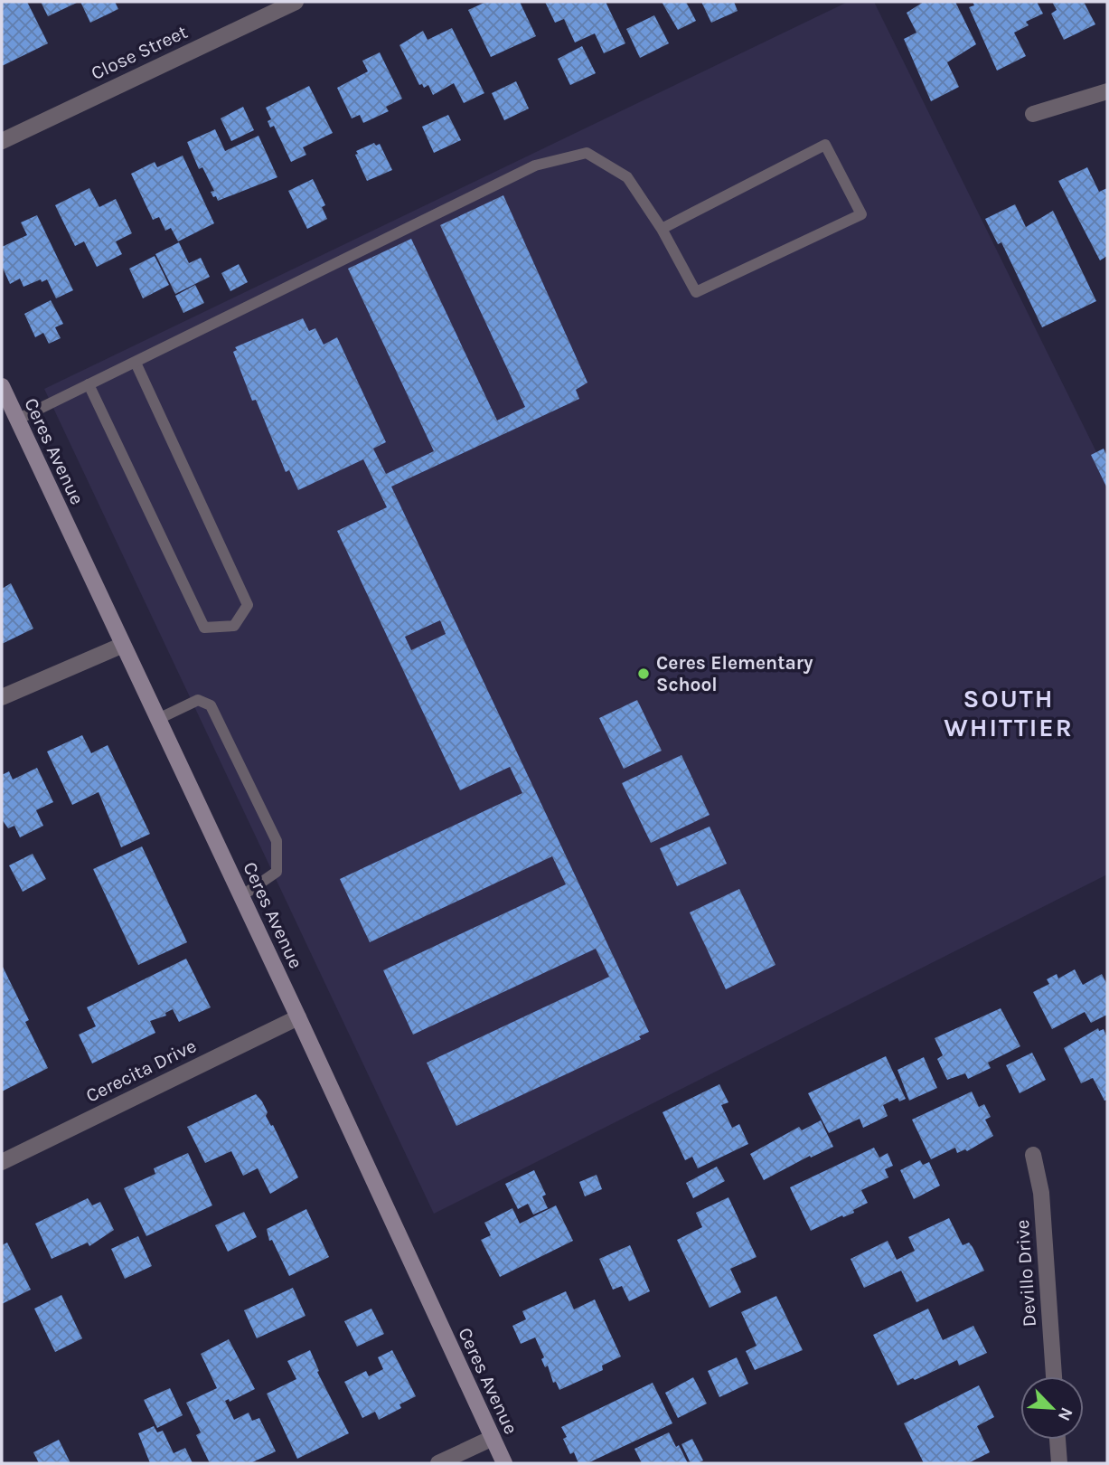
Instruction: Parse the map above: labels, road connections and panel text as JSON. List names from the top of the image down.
{
  "streets": {
    "street": [
      "Close Street",
      "Ceres Avenue",
      "Cerecita Drive",
      "Devillo Drive"
    ]
  },
  "crossings": [
    ["Ceres Avenue", "Cerecita Drive"]
  ],
  "districts": ["SOUTH WHITTIER"],
  "places": ["Ceres Elementary School"],
  "north": "bottom right"
}
